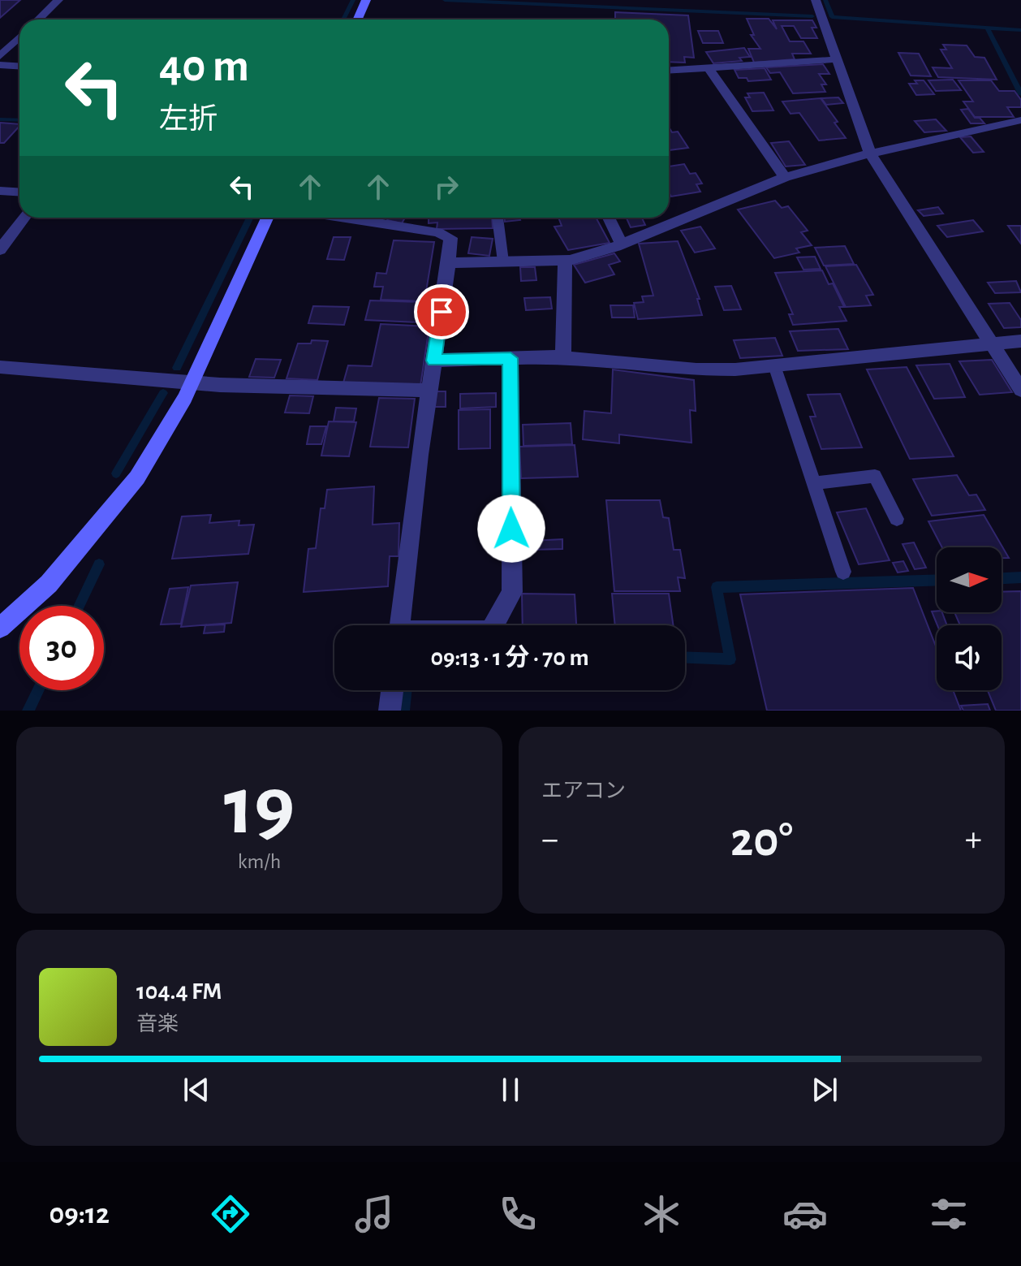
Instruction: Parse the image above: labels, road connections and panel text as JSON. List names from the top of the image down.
{
  "north": "right",
  "page": {
    "turn": ["40 m", "左折"],
    "limit": "30",
    "trip": "09:13 · 1 分 · 70 m",
    "tile": [
      ["19", "km/h"],
      "エアコン"
    ],
    "heat": ["−", "20°", "+"],
    "song": ["104.4 FM", "音楽"],
    "tabs": "09:12"
  }
}
